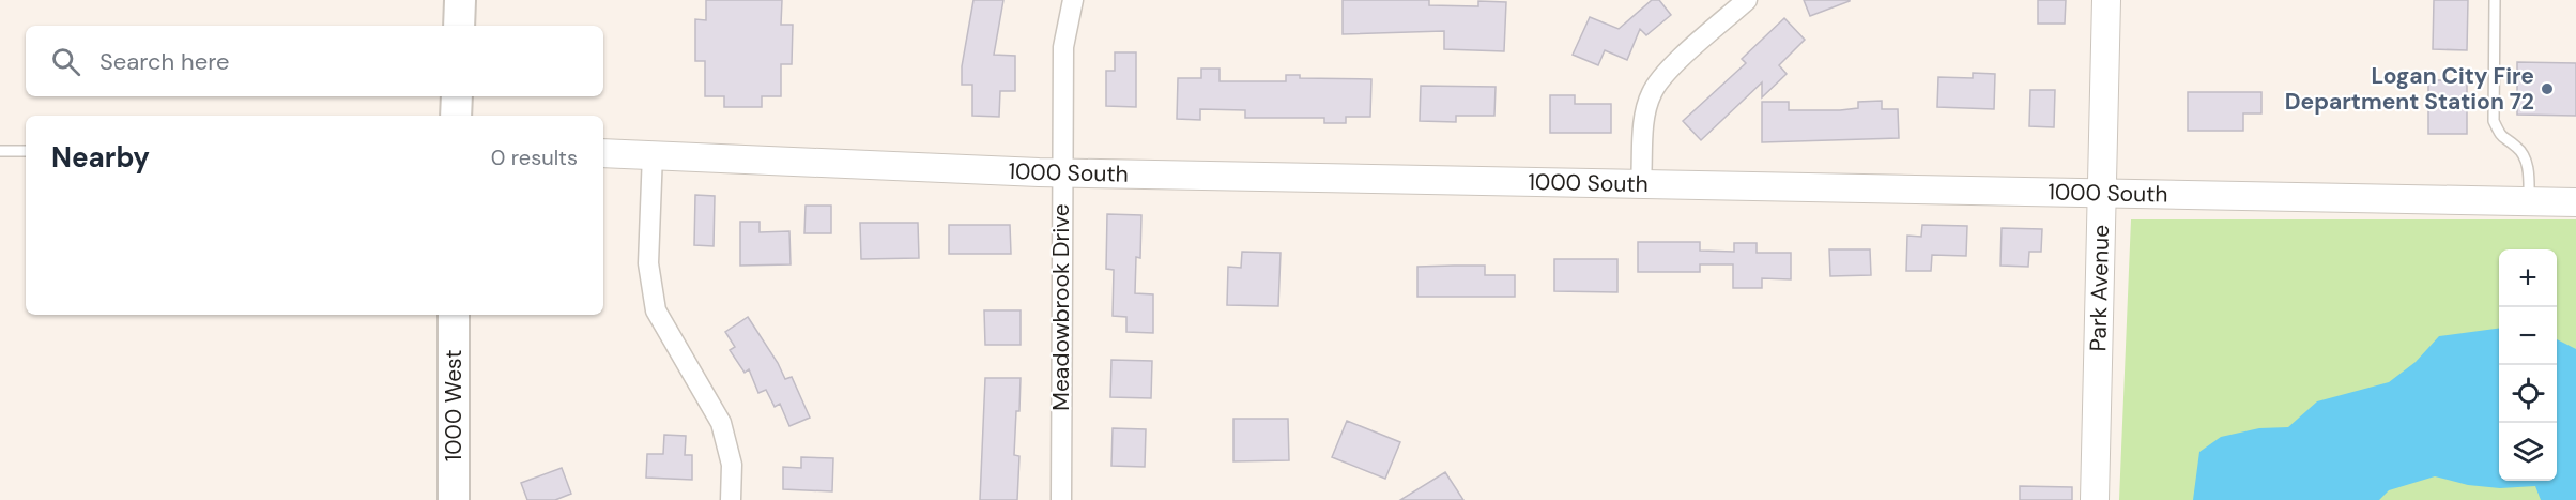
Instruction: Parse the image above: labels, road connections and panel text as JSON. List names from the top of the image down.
{
  "streets": {
    "main road": ["1000 West"],
    "street": ["1000 South", "Park Avenue", "Meadowbrook Drive"]
  },
  "crossings": [
    ["1000 South", "Park Avenue"],
    ["1000 South", "Meadowbrook Drive"]
  ],
  "places": ["Logan City Fire Department Station 72"],
  "page": {
    "search": "Search here",
    "heading": ["Nearby", "0 results"],
    "map_buttons": ["+", "−"]
  }
}
